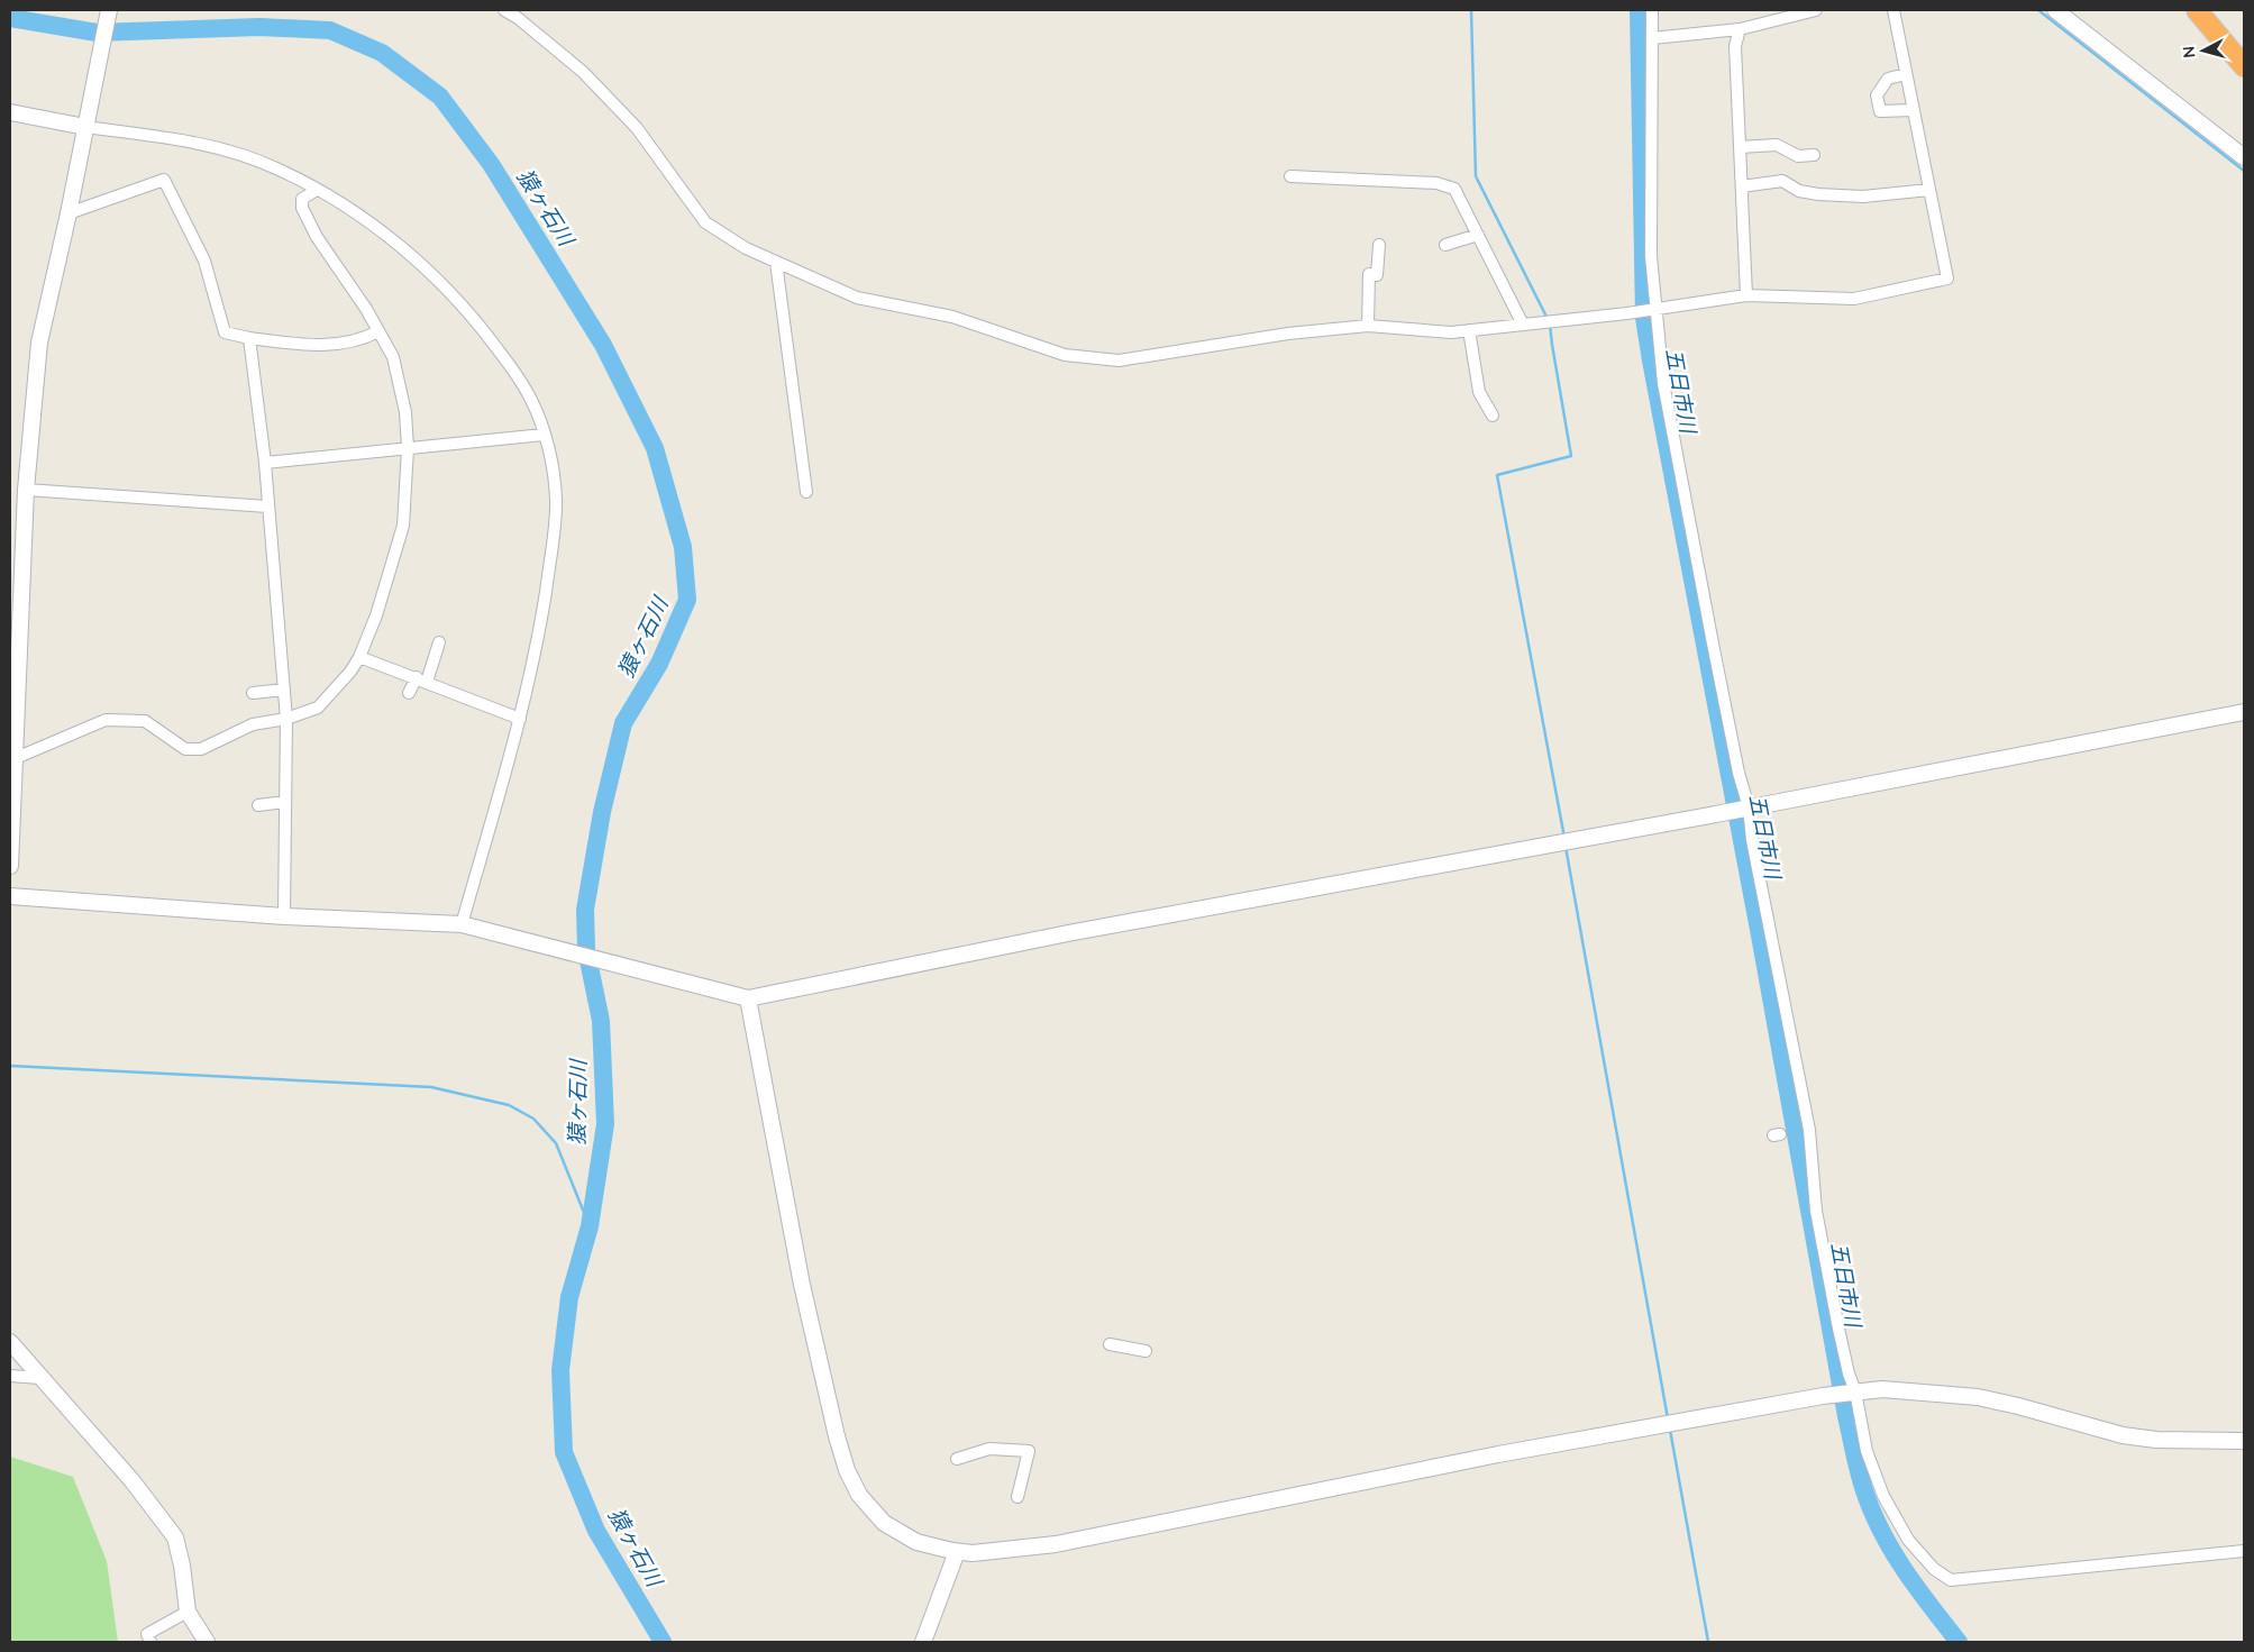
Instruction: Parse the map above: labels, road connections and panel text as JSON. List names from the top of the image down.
{
  "water": ["猿ヶ石川", "五日市川"],
  "north": "left"
}
